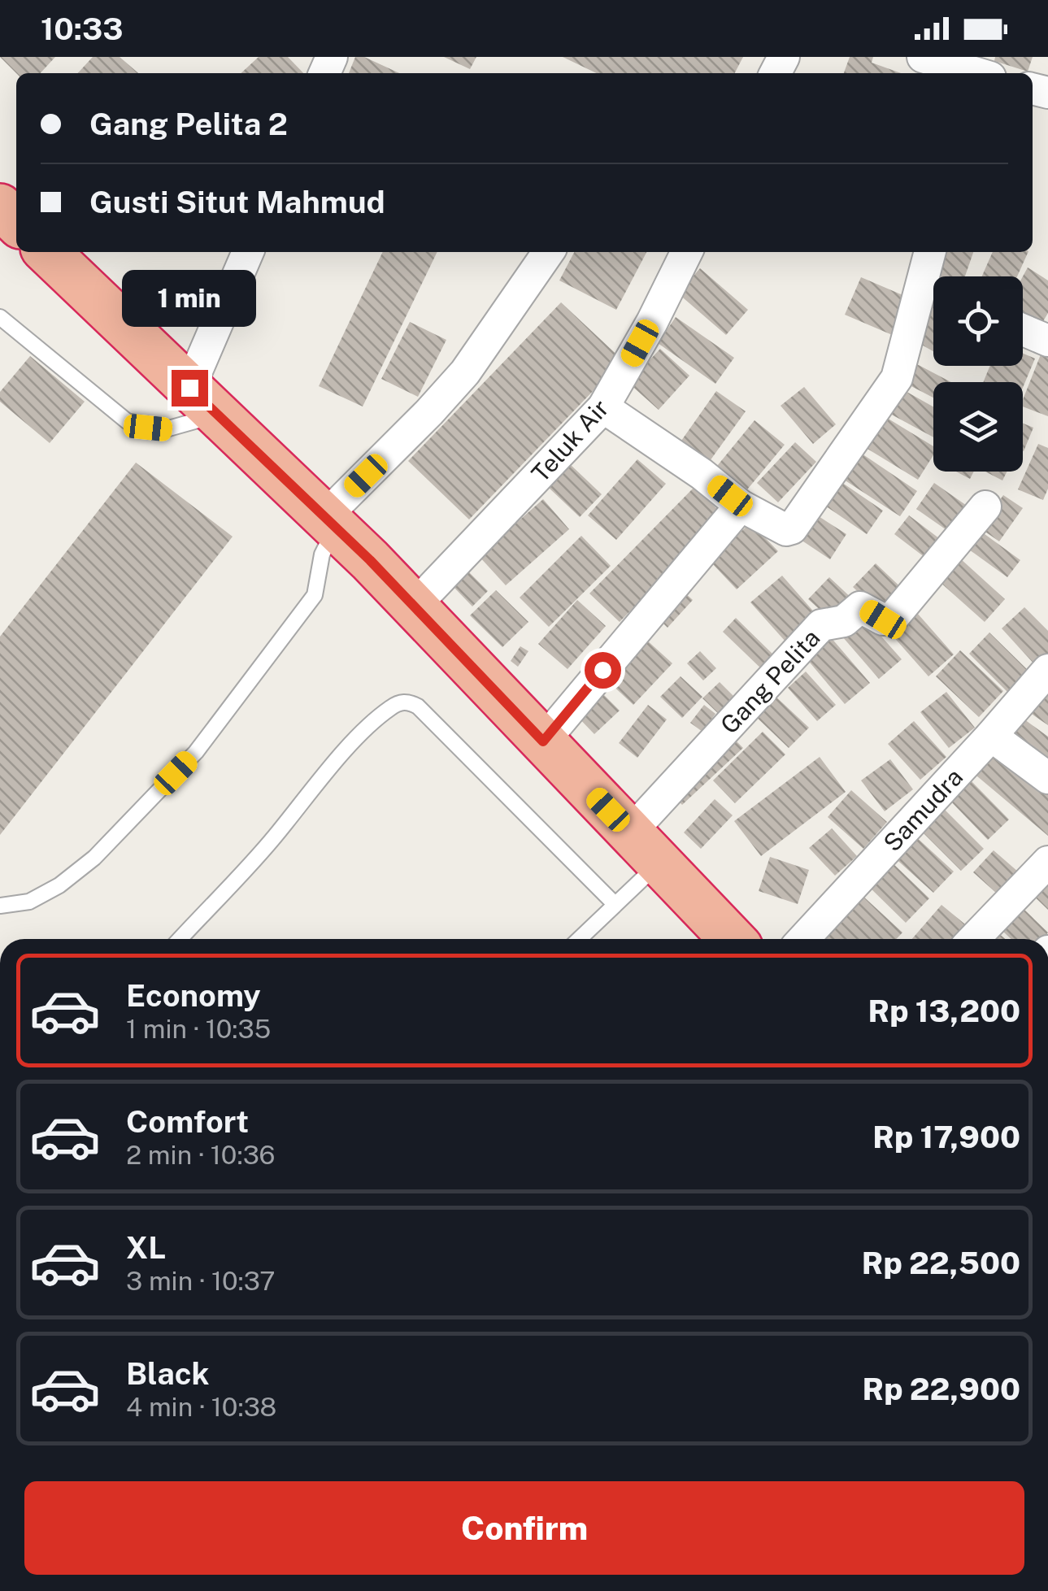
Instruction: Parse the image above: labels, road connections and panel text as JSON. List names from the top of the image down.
{
  "streets": {
    "street": ["Teluk Air", "Gang Pelita", "Samudra"]
  },
  "page": {
    "status": "10:33",
    "banner": ["Gang Pelita 2", "Gusti Situt Mahmud"],
    "bubble": "1 min",
    "list": [
      {
        "name": "Economy",
        "note": "1 min · 10:35",
        "value": "Rp 13,200"
      },
      {
        "name": "Comfort",
        "note": "2 min · 10:36",
        "value": "Rp 17,900"
      },
      {
        "name": "XL",
        "note": "3 min · 10:37",
        "value": "Rp 22,500"
      },
      {
        "name": "Black",
        "note": "4 min · 10:38",
        "value": "Rp 22,900"
      }
    ],
    "buttons": "Confirm"
  }
}
